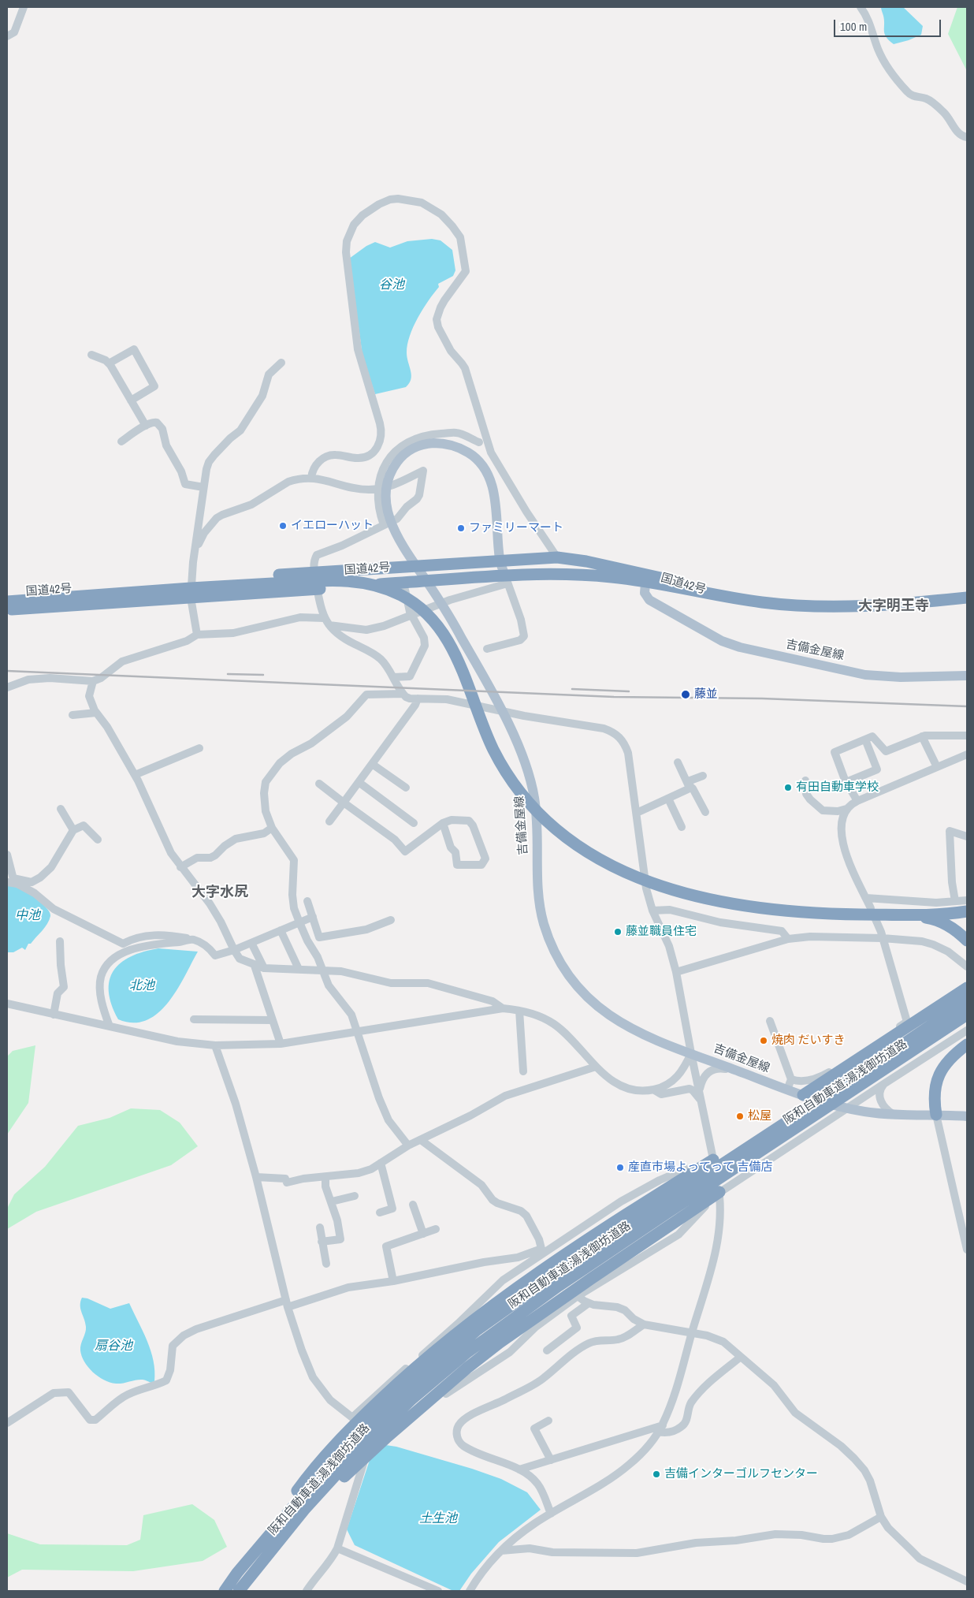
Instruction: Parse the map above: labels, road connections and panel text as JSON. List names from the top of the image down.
{
  "streets": {
    "highway": ["国道42号", "阪和自動車道;湯浅御坊道路"],
    "main road": ["吉備金屋線"]
  },
  "crossings": [
    ["国道42号", "吉備金屋線"]
  ],
  "districts": ["大字明王寺", "大字水尻"],
  "water": [
    "谷池",
    "中池",
    "北池",
    "扇谷池",
    "土生池"
  ],
  "places": [
    "イエローハット",
    "ファミリーマート",
    "藤並",
    "有田自動車学校",
    "藤並職員住宅",
    "焼肉 だいすき",
    "松屋",
    "産直市場よってって 吉備店",
    "吉備インターゴルフセンター"
  ],
  "scale_bar": "100 m"
}
